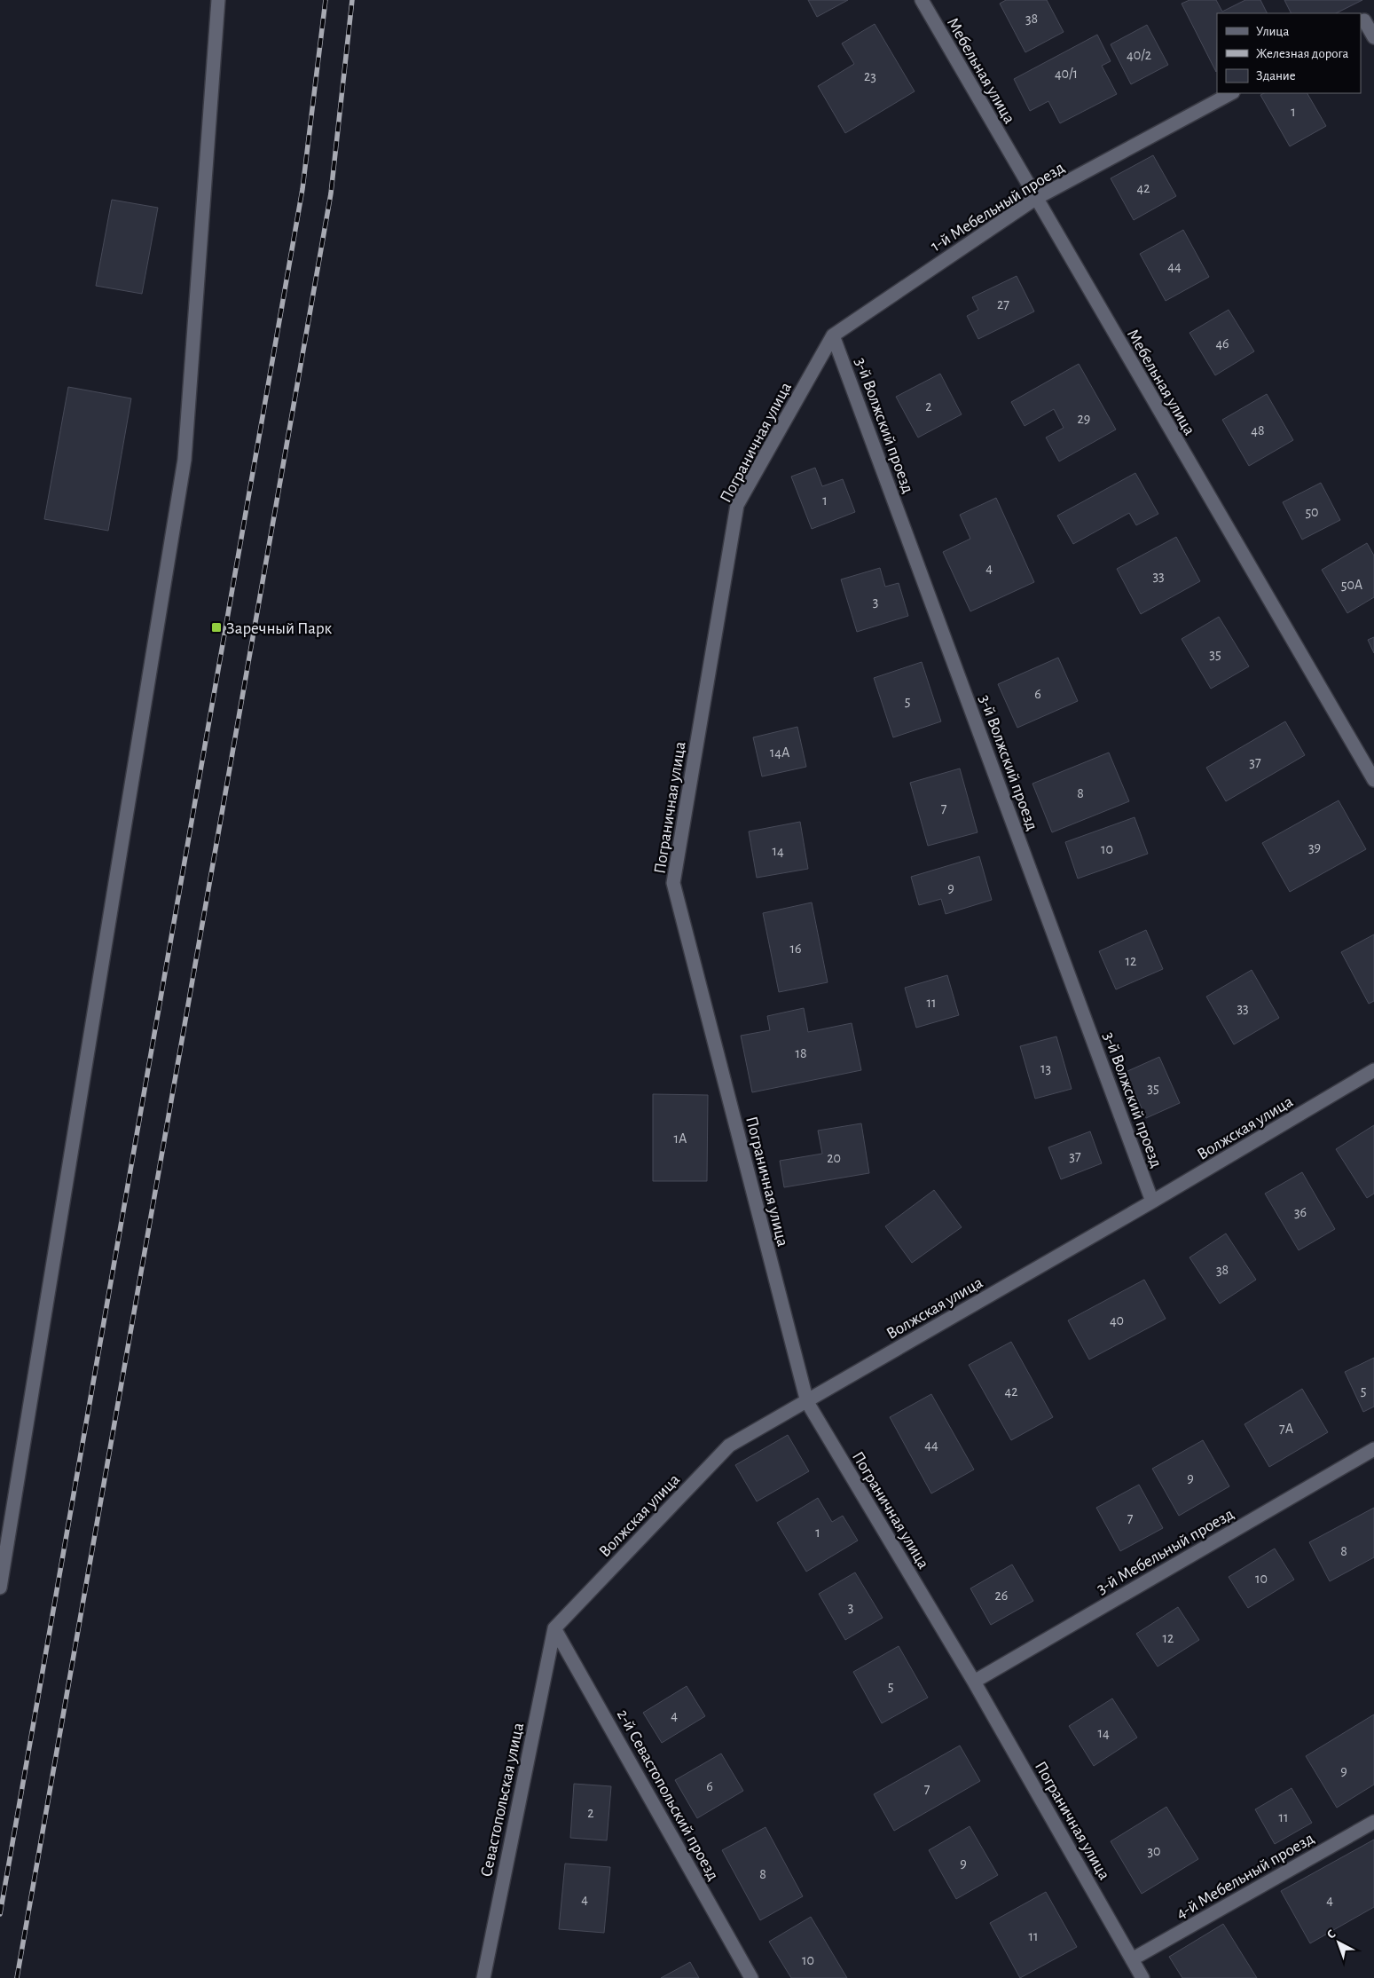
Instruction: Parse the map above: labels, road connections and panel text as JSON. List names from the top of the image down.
{
  "streets": {
    "street": [
      "Мебельная улица",
      "1-й Мебельный проезд",
      "3-й Волжский проезд",
      "Пограничная улица",
      "Волжская улица",
      "3-й Мебельный проезд",
      "2-й Севастопольский проезд",
      "Севастопольская улица",
      "4-й Мебельный проезд"
    ]
  },
  "crossings": [
    ["Мебельная улица", "1-й Мебельный проезд"],
    ["1-й Мебельный проезд", "3-й Волжский проезд"],
    ["1-й Мебельный проезд", "Пограничная улица"],
    ["3-й Волжский проезд", "Пограничная улица"],
    ["3-й Волжский проезд", "Волжская улица"],
    ["Пограничная улица", "Волжская улица"],
    ["Пограничная улица", "3-й Мебельный проезд"],
    ["Пограничная улица", "4-й Мебельный проезд"],
    ["Волжская улица", "2-й Севастопольский проезд"],
    ["Волжская улица", "Севастопольская улица"],
    ["2-й Севастопольский проезд", "Севастопольская улица"]
  ],
  "places": {
    "transit": ["Заречный Парк"]
  },
  "house_numbers": [
    "38",
    "40/2",
    "40/1",
    "23",
    "1",
    "42",
    "44",
    "27",
    "46",
    "2",
    "29",
    "48",
    "1",
    "50",
    "4",
    "33",
    "50А",
    "3",
    "35",
    "6",
    "5",
    "14А",
    "37",
    "8",
    "7",
    "39",
    "10",
    "14",
    "9",
    "16",
    "12",
    "11",
    "33",
    "18",
    "13",
    "35",
    "1А",
    "37",
    "20",
    "36",
    "38",
    "40",
    "5",
    "42",
    "7А",
    "44",
    "9",
    "7",
    "1",
    "8",
    "10",
    "26",
    "3",
    "12",
    "5",
    "4",
    "14",
    "9",
    "6",
    "7",
    "2",
    "11",
    "30",
    "9",
    "8",
    "4",
    "4",
    "11",
    "10"
  ],
  "legend": ["Улица", "Железная дорога", "Здание"],
  "north": "top left"
}
